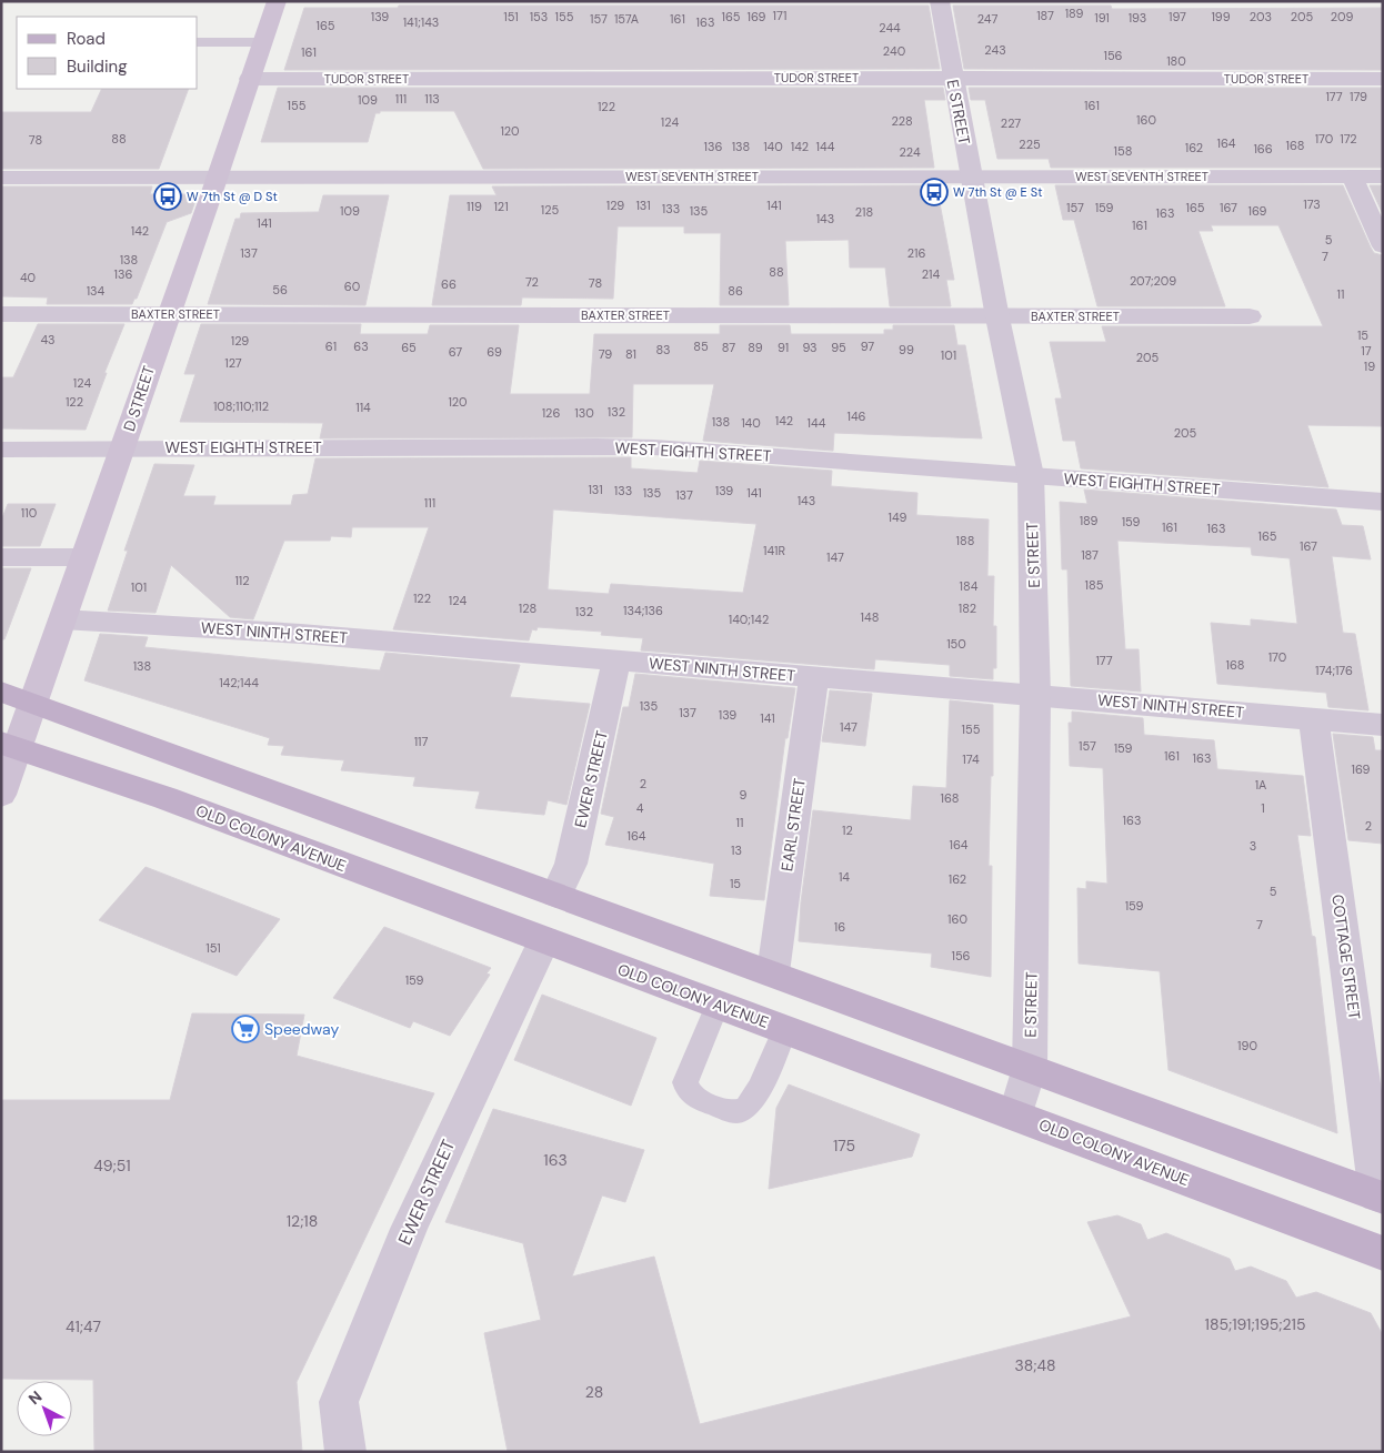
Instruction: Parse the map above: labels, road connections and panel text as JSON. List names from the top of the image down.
{
  "streets": {
    "main road": ["D STREET", "OLD COLONY AVENUE"],
    "street": [
      "TUDOR STREET",
      "E STREET",
      "WEST SEVENTH STREET",
      "BAXTER STREET",
      "WEST EIGHTH STREET",
      "WEST NINTH STREET",
      "EWER STREET",
      "EARL STREET",
      "COTTAGE STREET"
    ]
  },
  "crossings": [
    ["TUDOR STREET", "E STREET"],
    ["TUDOR STREET", "D STREET"],
    ["E STREET", "WEST SEVENTH STREET"],
    ["E STREET", "BAXTER STREET"],
    ["E STREET", "WEST EIGHTH STREET"],
    ["E STREET", "WEST NINTH STREET"],
    ["E STREET", "OLD COLONY AVENUE"],
    ["WEST SEVENTH STREET", "D STREET"],
    ["BAXTER STREET", "D STREET"],
    ["D STREET", "WEST EIGHTH STREET"],
    ["D STREET", "WEST NINTH STREET"],
    ["D STREET", "OLD COLONY AVENUE"],
    ["WEST NINTH STREET", "EWER STREET"],
    ["WEST NINTH STREET", "EARL STREET"],
    ["WEST NINTH STREET", "COTTAGE STREET"],
    ["EWER STREET", "OLD COLONY AVENUE"]
  ],
  "places": {
    "bus stop": ["W 7th St @ E St", "W 7th St @ D St"],
    "supermarket": ["Speedway"]
  },
  "house_numbers": [
    "189",
    "171",
    "187",
    "139",
    "151",
    "153",
    "155",
    "165",
    "169",
    "197",
    "199",
    "203",
    "205",
    "209",
    "191",
    "193",
    "157",
    "157A",
    "161",
    "247",
    "141;143",
    "163",
    "165",
    "244",
    "243",
    "240",
    "161",
    "156",
    "180",
    "177",
    "179",
    "111",
    "113",
    "109",
    "155",
    "161",
    "122",
    "160",
    "228",
    "124",
    "227",
    "120",
    "88",
    "170",
    "172",
    "78",
    "164",
    "225",
    "168",
    "136",
    "138",
    "140",
    "142",
    "144",
    "162",
    "166",
    "158",
    "224",
    "173",
    "129",
    "131",
    "141",
    "119",
    "121",
    "157",
    "159",
    "165",
    "167",
    "133",
    "125",
    "109",
    "135",
    "169",
    "218",
    "163",
    "143",
    "141",
    "161",
    "142",
    "5",
    "137",
    "216",
    "7",
    "138",
    "88",
    "136",
    "214",
    "40",
    "207;209",
    "72",
    "78",
    "66",
    "60",
    "56",
    "134",
    "86",
    "11",
    "15",
    "43",
    "129",
    "61",
    "63",
    "85",
    "97",
    "65",
    "87",
    "89",
    "91",
    "93",
    "95",
    "83",
    "99",
    "17",
    "67",
    "69",
    "79",
    "81",
    "101",
    "205",
    "127",
    "19",
    "124",
    "122",
    "120",
    "108;110;112",
    "114",
    "132",
    "126",
    "130",
    "146",
    "142",
    "138",
    "140",
    "144",
    "205",
    "131",
    "133",
    "139",
    "135",
    "141",
    "137",
    "143",
    "111",
    "110",
    "149",
    "189",
    "159",
    "161",
    "163",
    "165",
    "188",
    "167",
    "141R",
    "187",
    "147",
    "112",
    "185",
    "184",
    "101",
    "122",
    "124",
    "128",
    "182",
    "134;136",
    "132",
    "148",
    "140;142",
    "150",
    "170",
    "177",
    "168",
    "138",
    "174;176",
    "142;144",
    "135",
    "137",
    "139",
    "141",
    "147",
    "155",
    "117",
    "157",
    "159",
    "161",
    "163",
    "174",
    "169",
    "2",
    "1A",
    "9",
    "168",
    "4",
    "1",
    "163",
    "11",
    "2",
    "12",
    "164",
    "164",
    "3",
    "13",
    "14",
    "162",
    "15",
    "5",
    "159",
    "160",
    "7",
    "16",
    "151",
    "156",
    "159",
    "190",
    "175",
    "163",
    "49;51",
    "12;18",
    "185;191;195;215",
    "41;47",
    "38;48",
    "28"
  ],
  "legend": ["Road", "Building"],
  "north": "top left"
}
